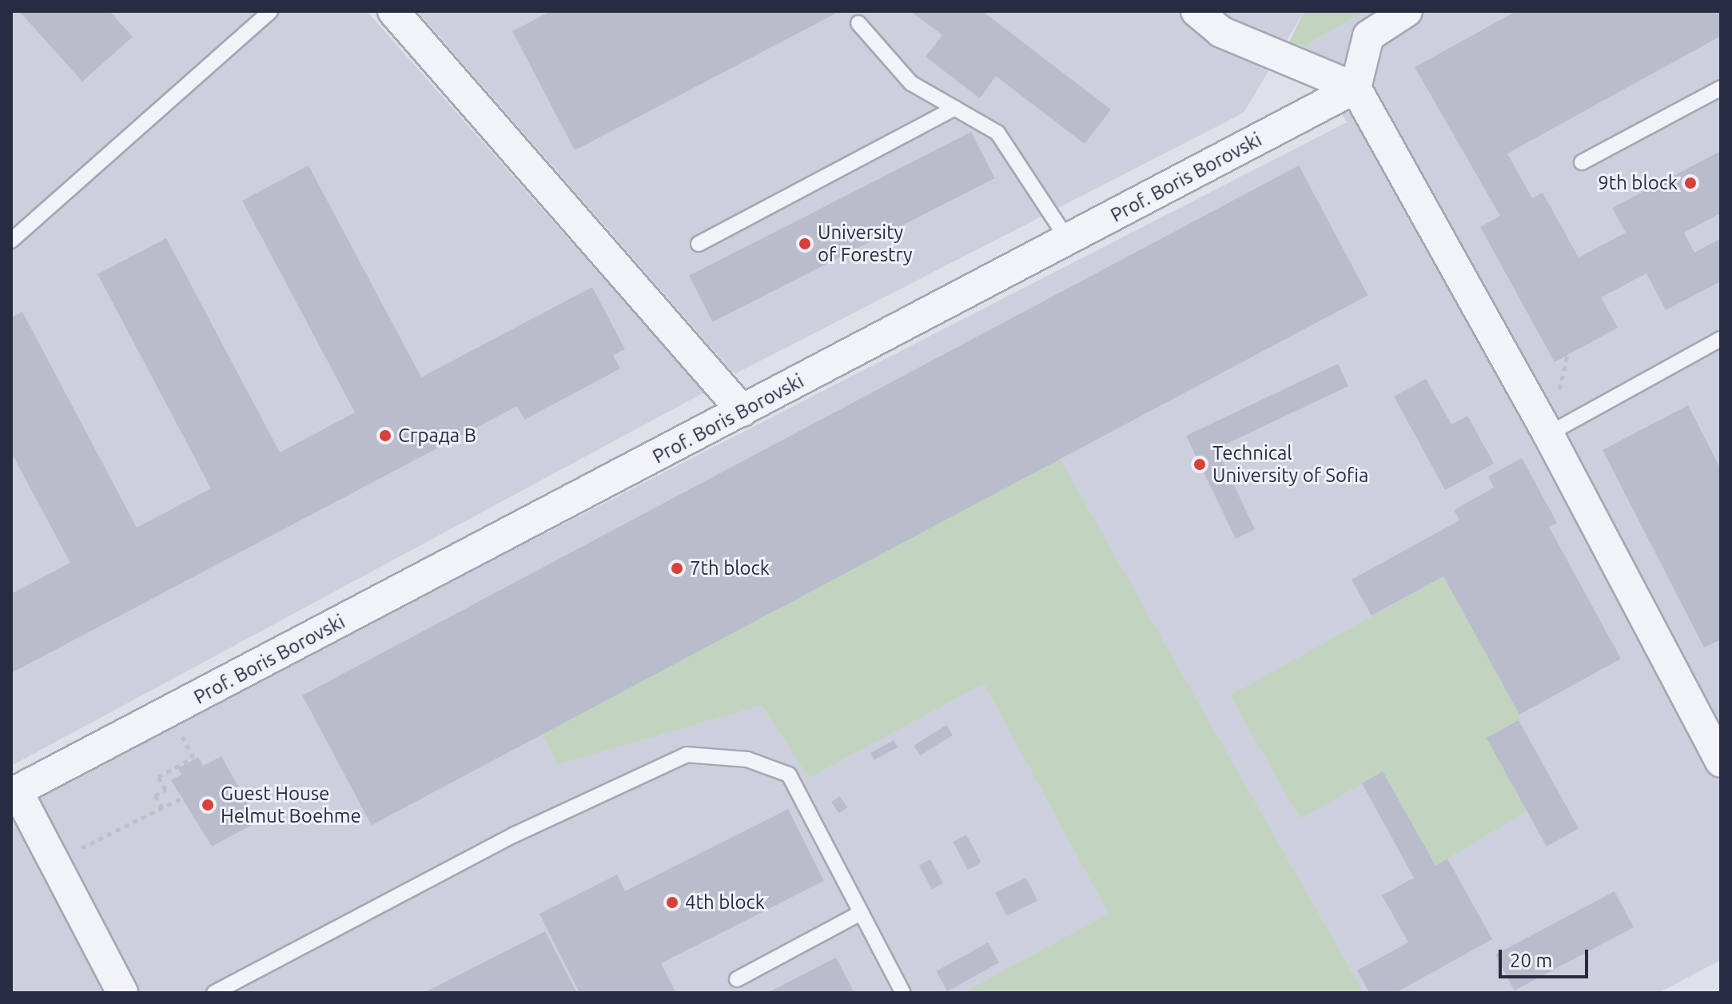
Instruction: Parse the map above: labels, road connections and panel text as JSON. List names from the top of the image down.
{
  "streets": {
    "street": ["Prof. Boris Borovski"]
  },
  "places": [
    "9th block",
    "University of Forestry",
    "Сграда В",
    "Technical University of Sofia",
    "7th block",
    "Guest House Helmut Boehme",
    "4th block"
  ],
  "scale_bar": "20 m"
}
